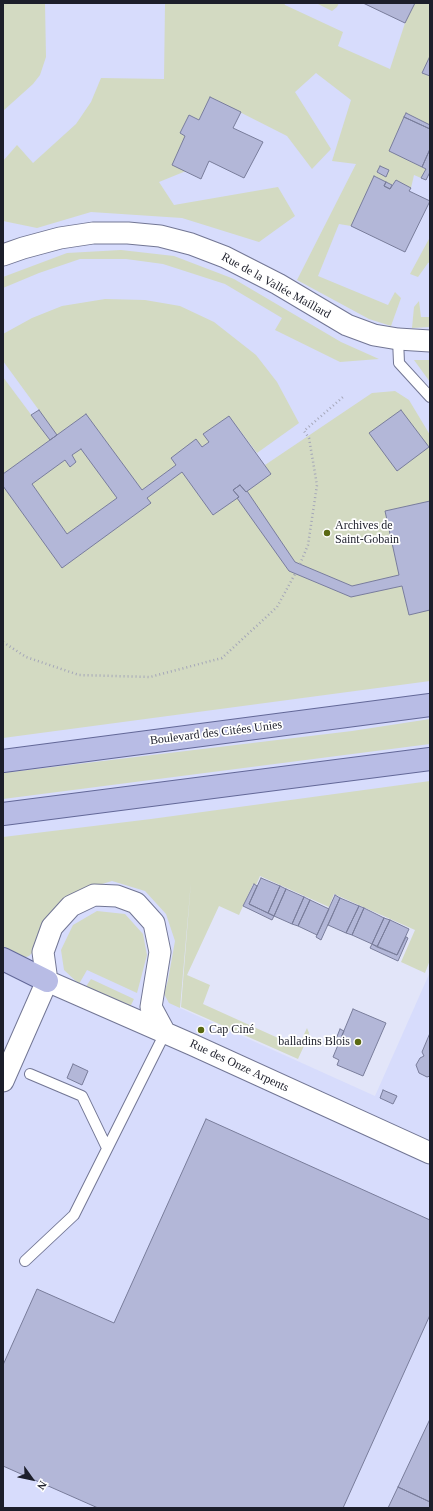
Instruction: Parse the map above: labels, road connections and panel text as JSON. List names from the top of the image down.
{
  "streets": {
    "main road": ["Boulevard des Citées Unies"],
    "street": ["Rue de la Vallée Maillard", "Rue des Onze Arpents"]
  },
  "places": ["Archives de Saint-Gobain", "Cap Ciné", "balladins Blois"],
  "north": "bottom right"
}
